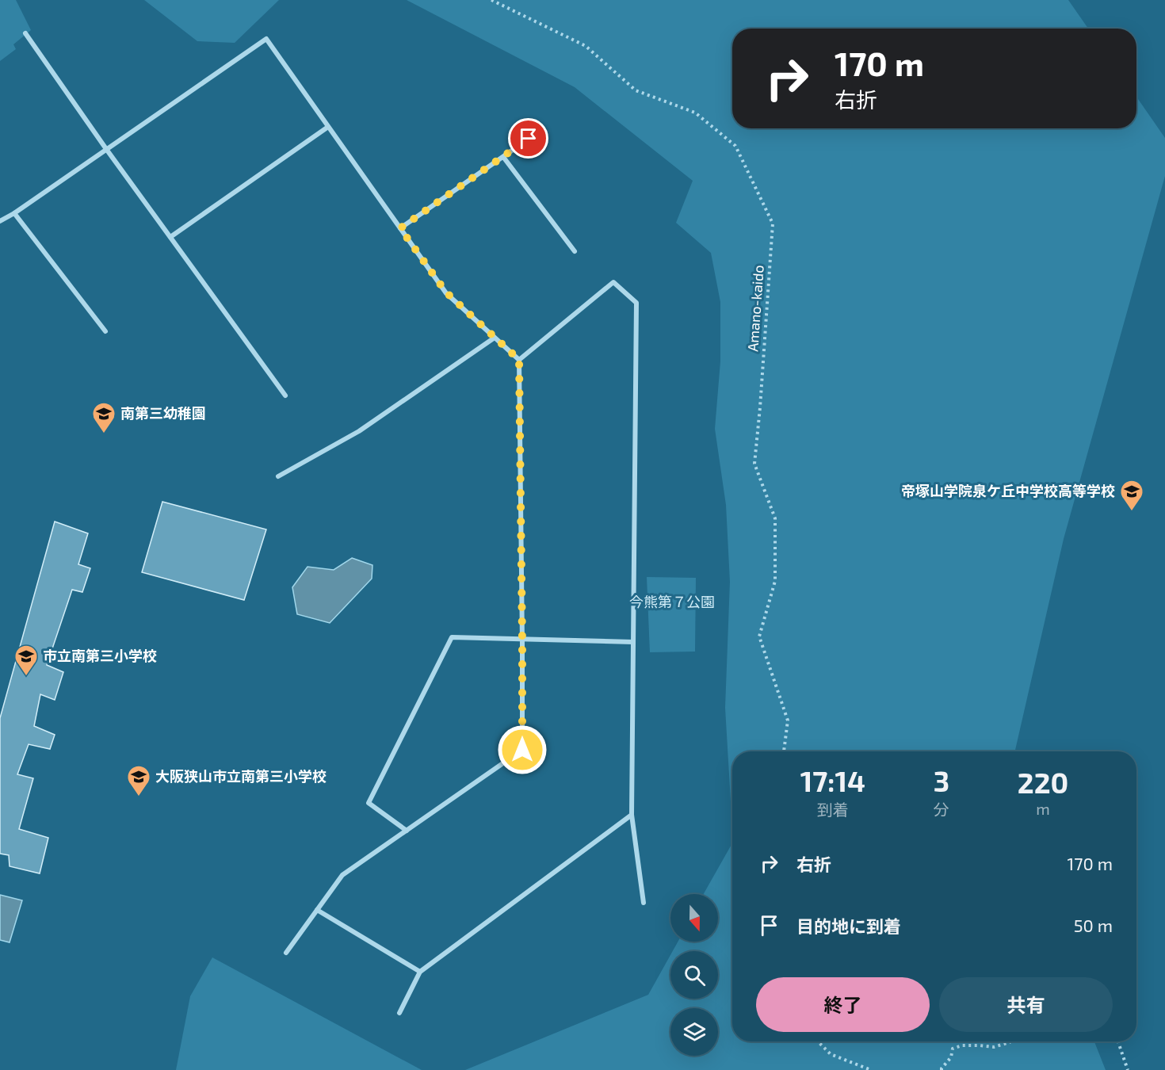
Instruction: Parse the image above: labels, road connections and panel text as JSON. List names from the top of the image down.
{
  "streets": {
    "path": ["Amano-kaido"]
  },
  "parks": ["今熊第７公園"],
  "places": {
    "school or university": [
      "南第三幼稚園",
      "帝塚山学院泉ケ丘中学校高等学校",
      "市立南第三小学校",
      "大阪狭山市立南第三小学校"
    ]
  },
  "north": "bottom",
  "page": {
    "turn": ["170 m", "右折"],
    "eta": [
      "17:14",
      "到着",
      "3",
      "分",
      "220",
      "m"
    ],
    "list": [
      {
        "name": "右折",
        "value": "170 m"
      },
      {
        "name": "目的地に到着",
        "value": "50 m"
      }
    ],
    "buttons": ["終了", "共有"]
  }
}
